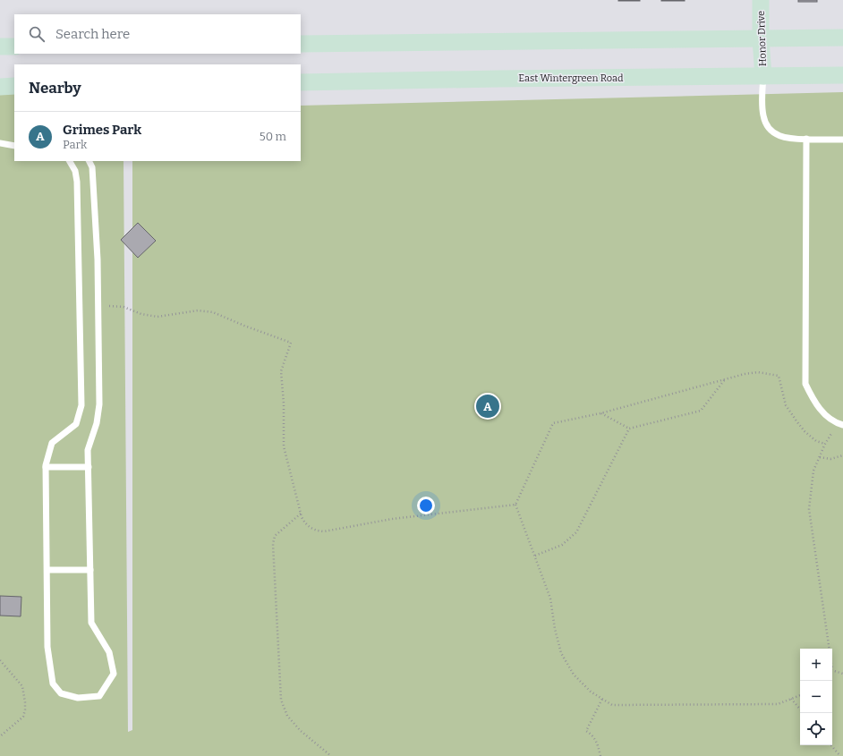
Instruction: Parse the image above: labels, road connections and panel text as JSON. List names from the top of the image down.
{
  "streets": {
    "main road": ["Honor Drive", "East Wintergreen Road"]
  },
  "crossings": [
    ["Honor Drive", "East Wintergreen Road"]
  ],
  "page": {
    "search": "Search here",
    "heading": "Nearby",
    "list": [
      {
        "mark": "A",
        "name": "Grimes Park",
        "note": "Park",
        "value": "50 m"
      }
    ],
    "pins": "A",
    "map_buttons": ["+", "−"]
  }
}
